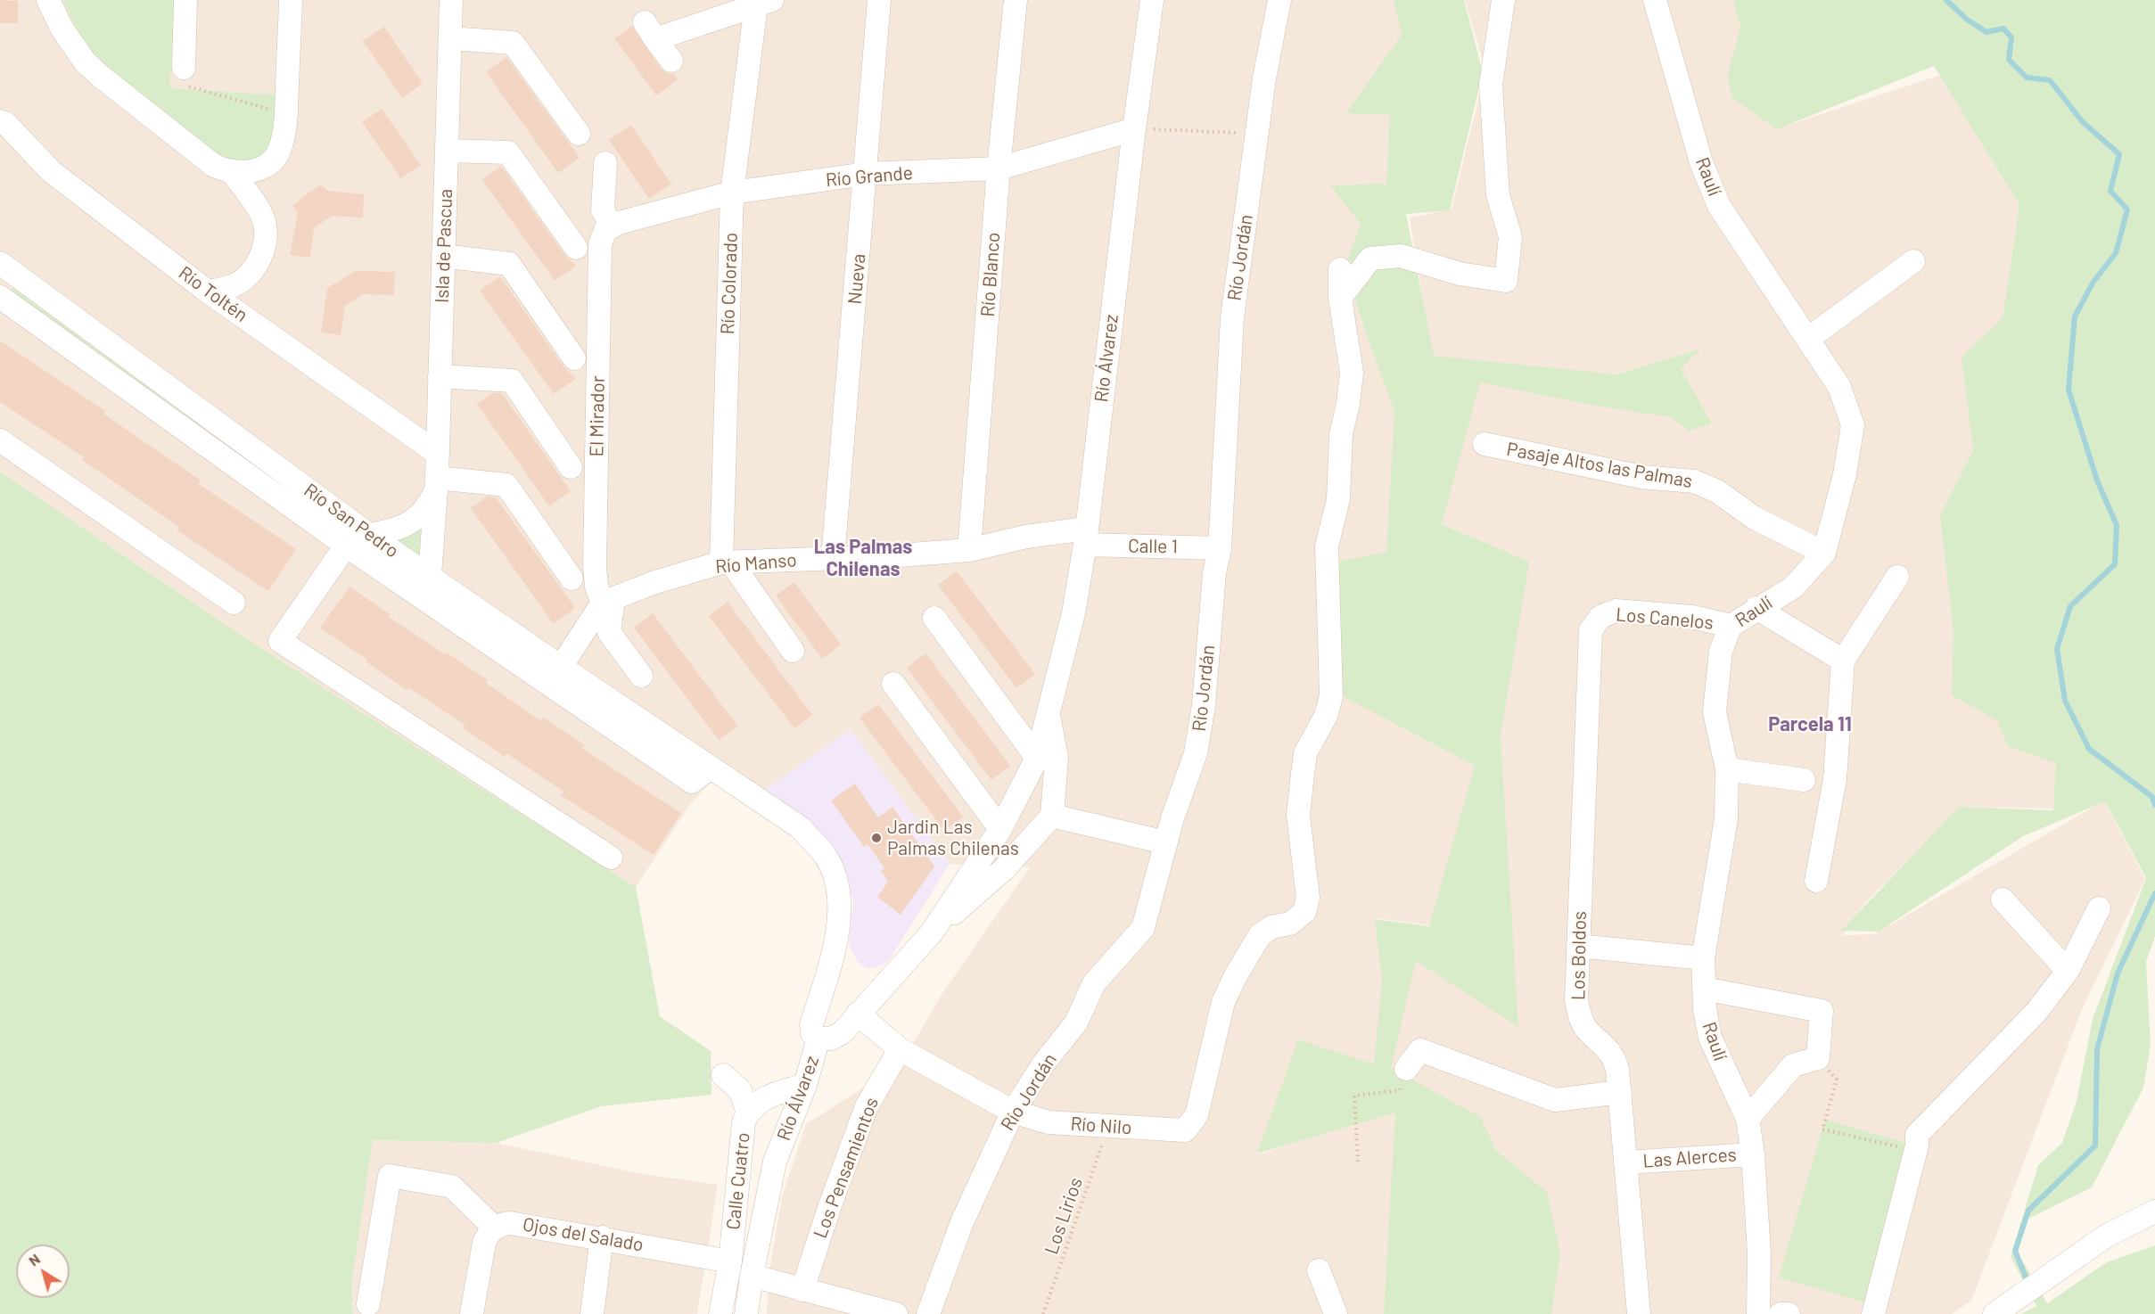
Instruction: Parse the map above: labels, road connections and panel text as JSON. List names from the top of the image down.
{
  "streets": {
    "street": [
      "Río Grande",
      "Raulí",
      "Isla de Pascua",
      "Río Jordán",
      "Río Blanco",
      "Nueva",
      "Río Colorado",
      "Río Toltén",
      "Río Álvarez",
      "El Mirador",
      "Pasaje Altos las Palmas",
      "Río San Pedro",
      "Calle 1",
      "Río Manso",
      "Los Canelos",
      "Los Boldos",
      "Río Nilo",
      "Las Alerces",
      "Los Pensamientos",
      "Calle Cuatro",
      "Ojos del Salado"
    ],
    "path": ["Los Lirios"]
  },
  "crossings": [
    ["Río Grande", "Río Blanco"],
    ["Río Grande", "Nueva"],
    ["Río Grande", "Río Colorado"],
    ["Río Grande", "Río Álvarez"],
    ["Río Grande", "El Mirador"],
    ["Raulí", "Pasaje Altos las Palmas"],
    ["Raulí", "Los Canelos"],
    ["Raulí", "Las Alerces"],
    ["Isla de Pascua", "Río Toltén"],
    ["Isla de Pascua", "Río San Pedro"],
    ["Río Jordán", "Calle 1"],
    ["Río Jordán", "Río Nilo"],
    ["Río Blanco", "Río Manso"],
    ["Nueva", "Río Manso"],
    ["Río Colorado", "Río Manso"],
    ["Río Álvarez", "Río San Pedro"],
    ["Río Álvarez", "Calle 1"],
    ["Río Álvarez", "Río Manso"],
    ["Río Álvarez", "Río Nilo"],
    ["Río Álvarez", "Calle Cuatro"],
    ["El Mirador", "Río Manso"],
    ["Calle 1", "Río Manso"],
    ["Los Canelos", "Los Boldos"],
    ["Los Boldos", "Las Alerces"],
    ["Río Nilo", "Los Pensamientos"],
    ["Río Nilo", "Los Lirios"],
    ["Calle Cuatro", "Ojos del Salado"]
  ],
  "districts": ["Las Palmas Chilenas", "Parcela 11"],
  "places": ["Jardin Las Palmas Chilenas"],
  "north": "top left"
}
